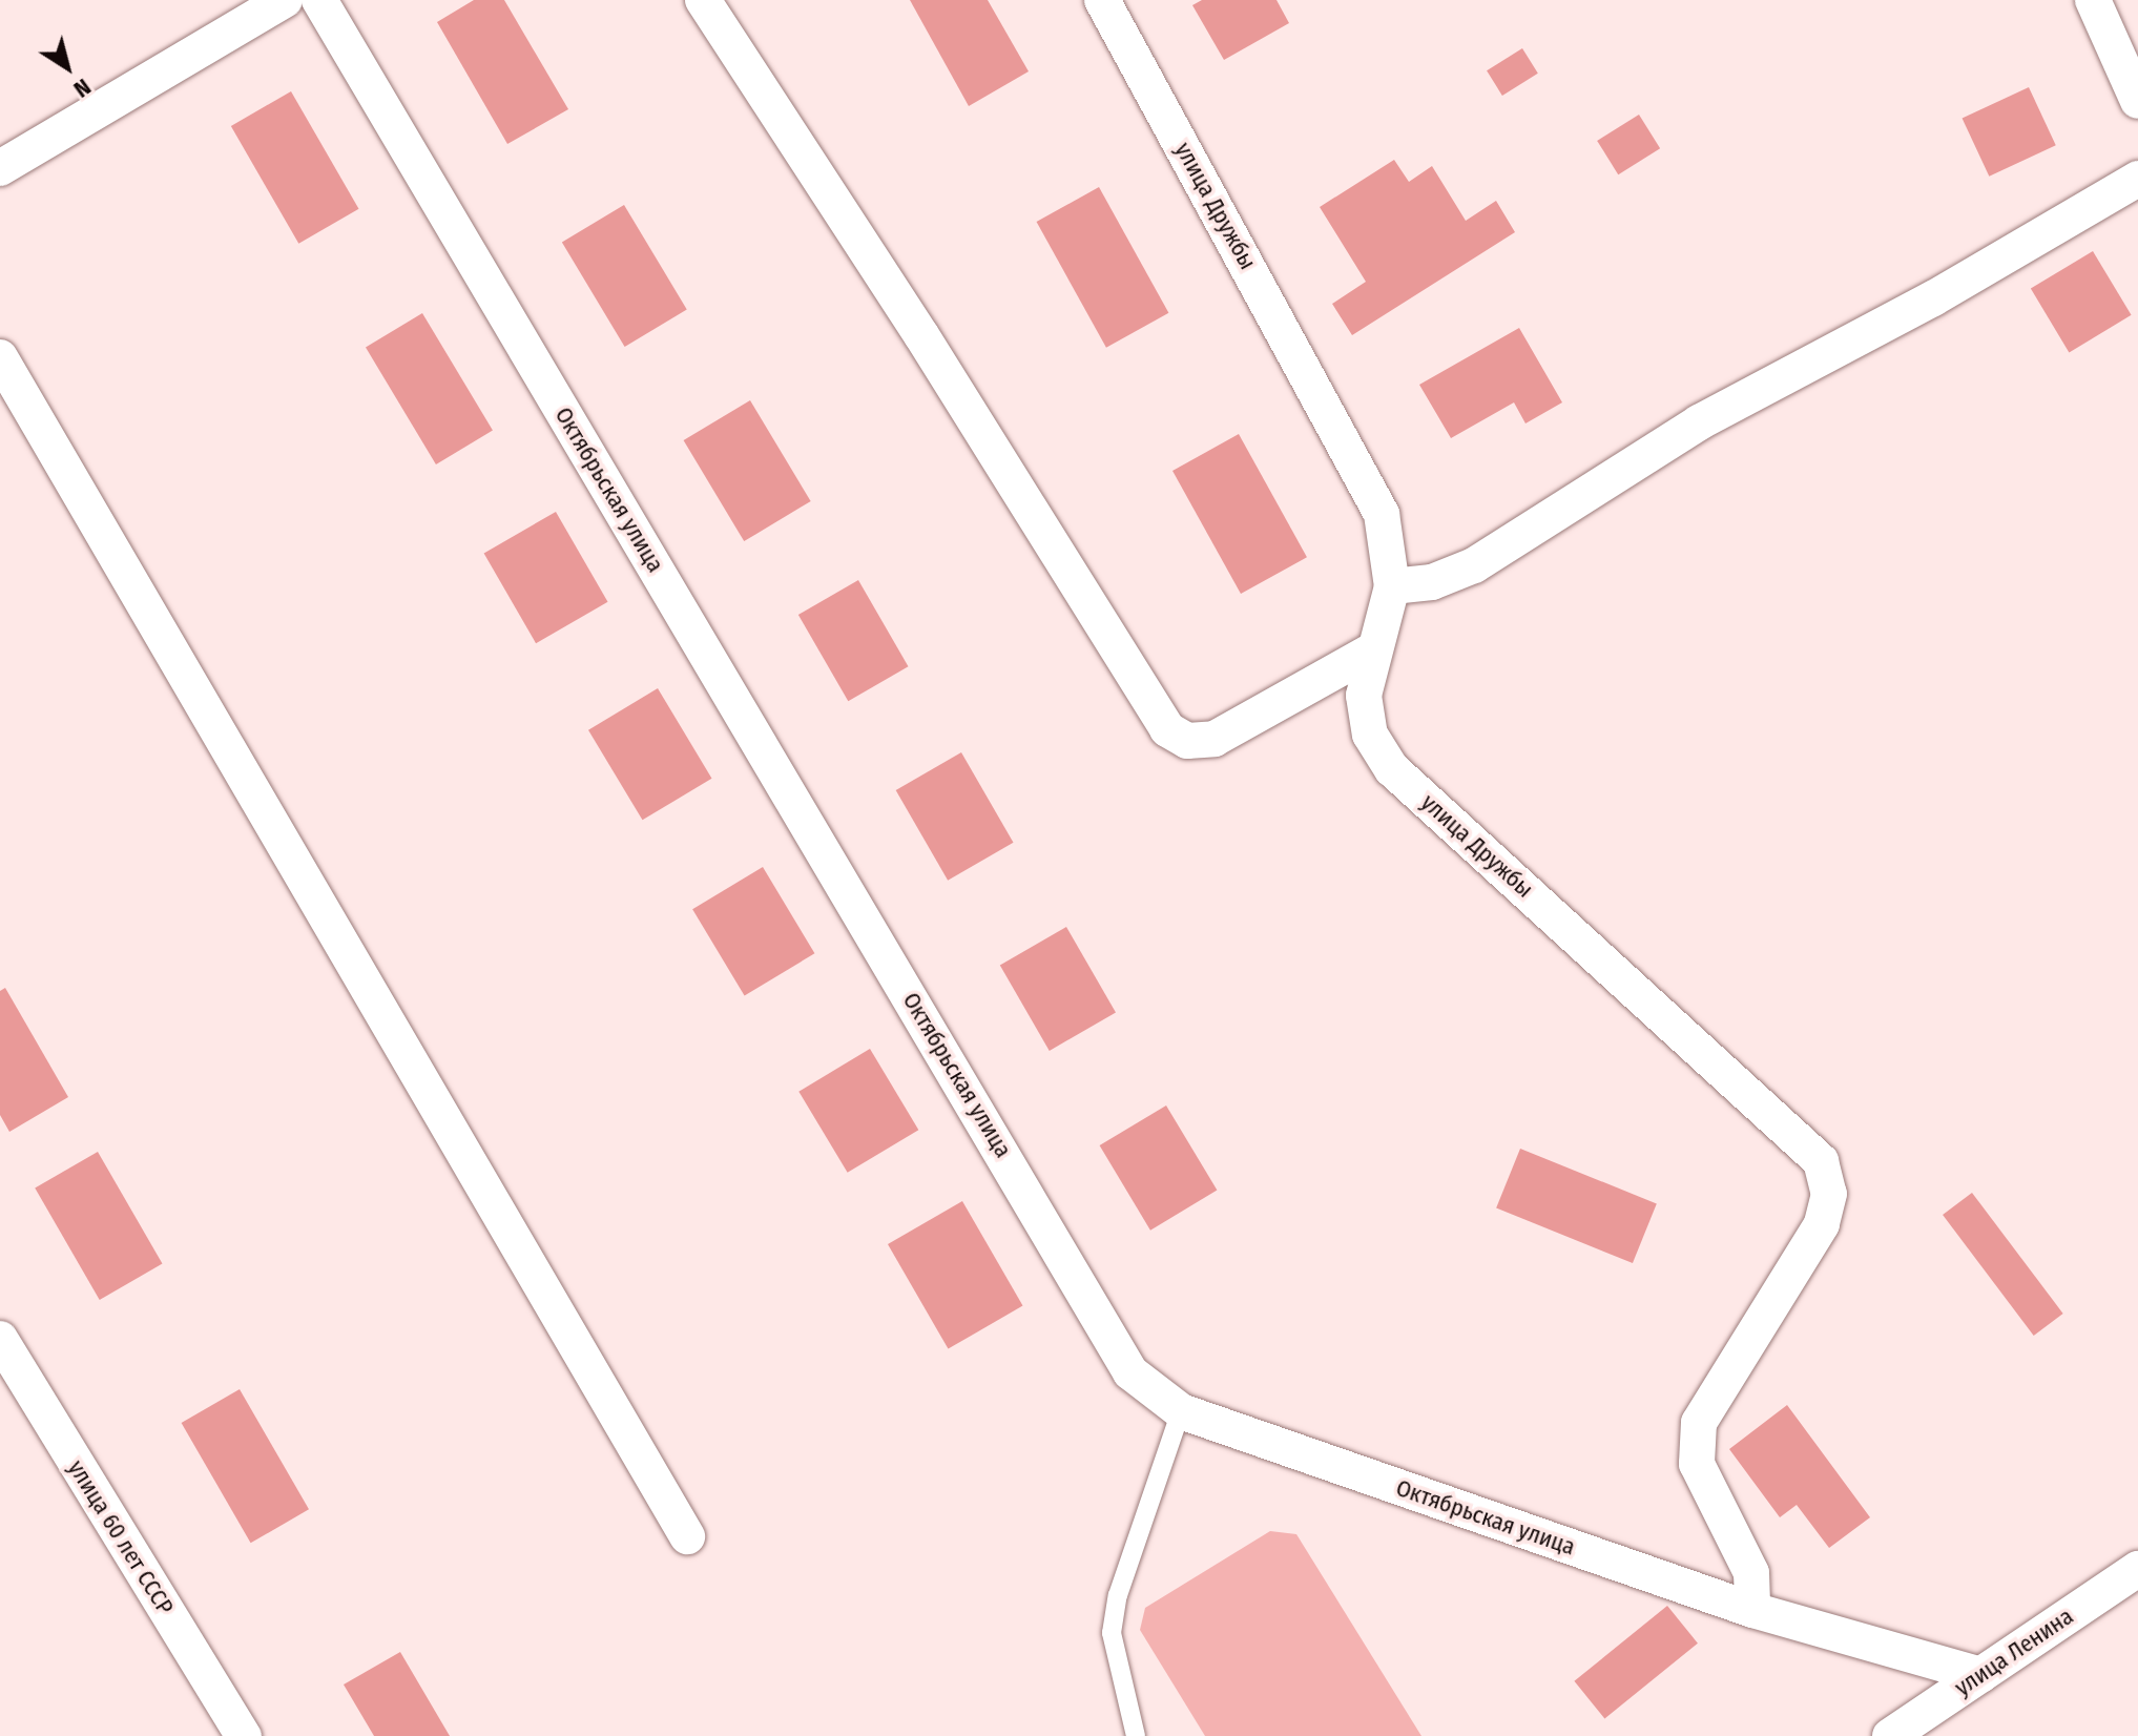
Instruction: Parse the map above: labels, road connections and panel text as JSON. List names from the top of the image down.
{
  "streets": {
    "street": [
      "улица Дружбы",
      "Октябрьская улица",
      "улица 60 лет СССР",
      "улица Ленина"
    ]
  },
  "crossings": [
    ["улица Дружбы", "Октябрьская улица"],
    ["Октябрьская улица", "улица Ленина"]
  ],
  "north": "bottom right"
}
